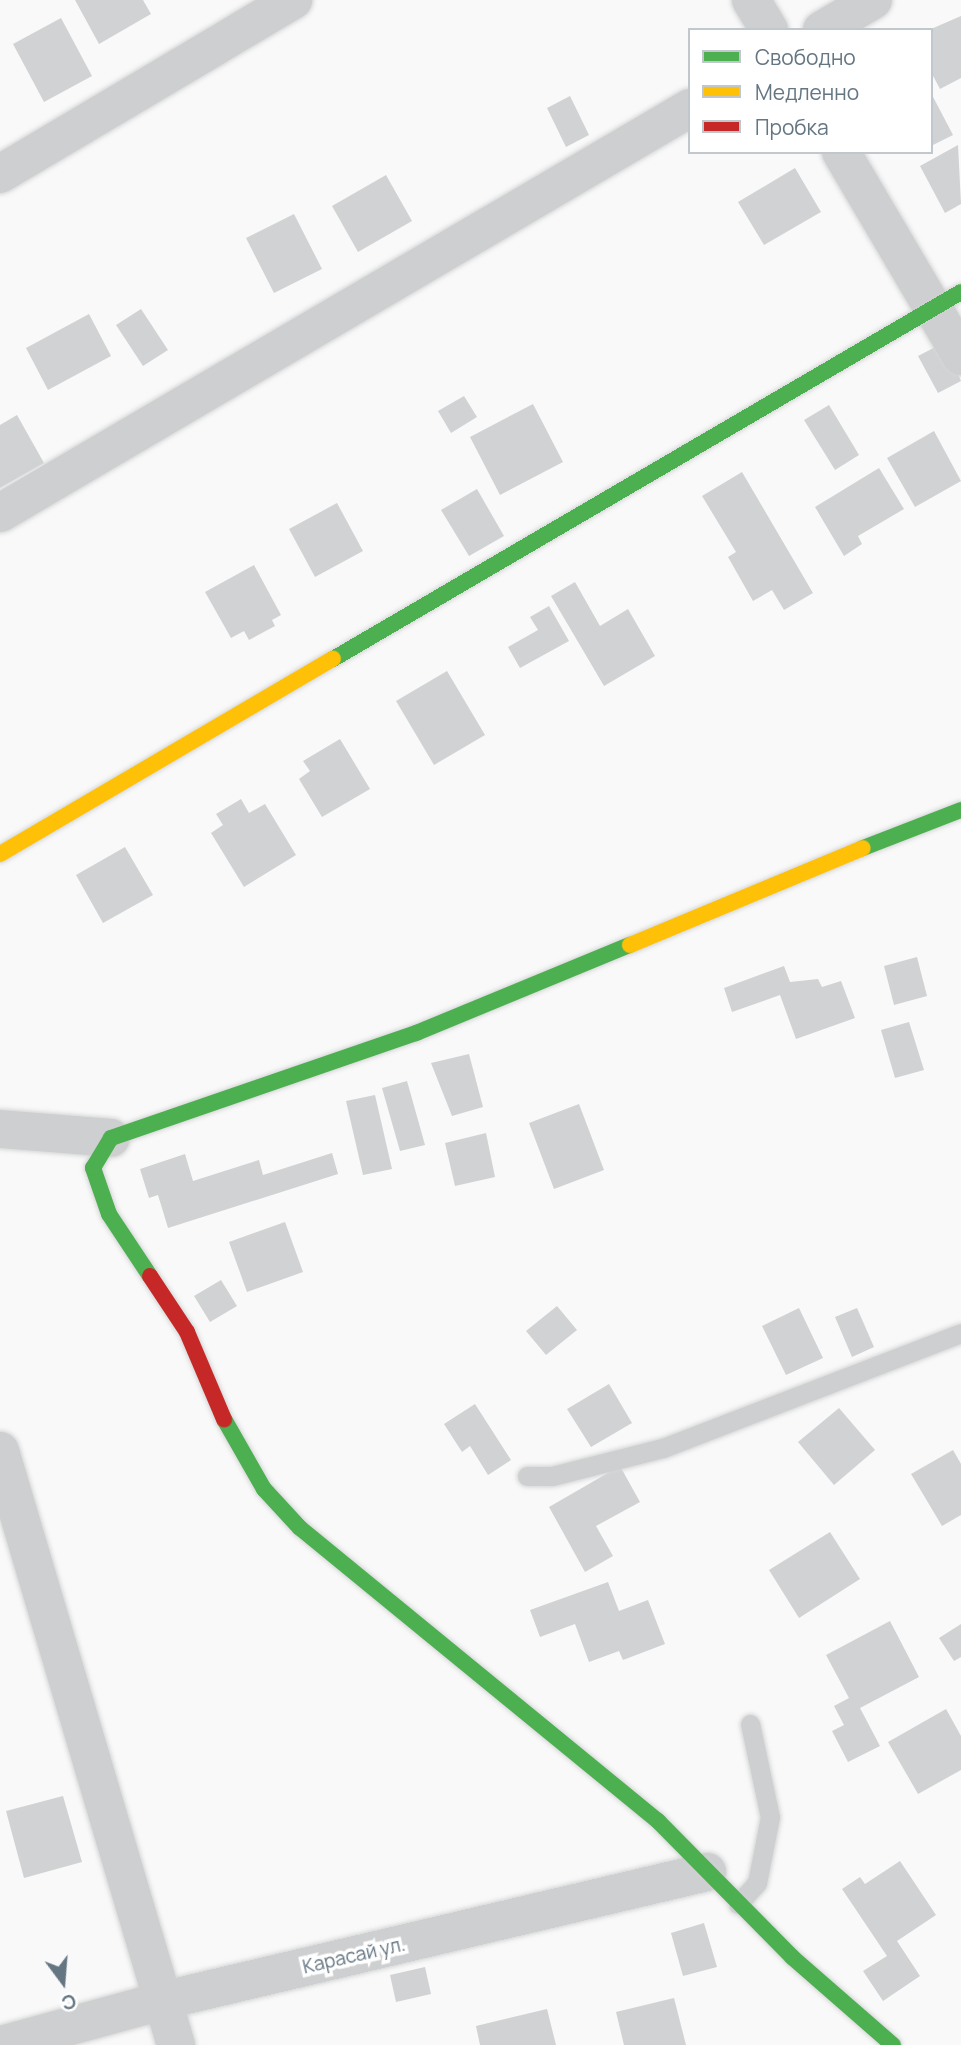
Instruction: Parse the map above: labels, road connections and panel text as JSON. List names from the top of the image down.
{
  "streets": {
    "street": ["Карасай ул."]
  },
  "legend": ["Свободно", "Медленно", "Пробка"],
  "north": "bottom"
}
